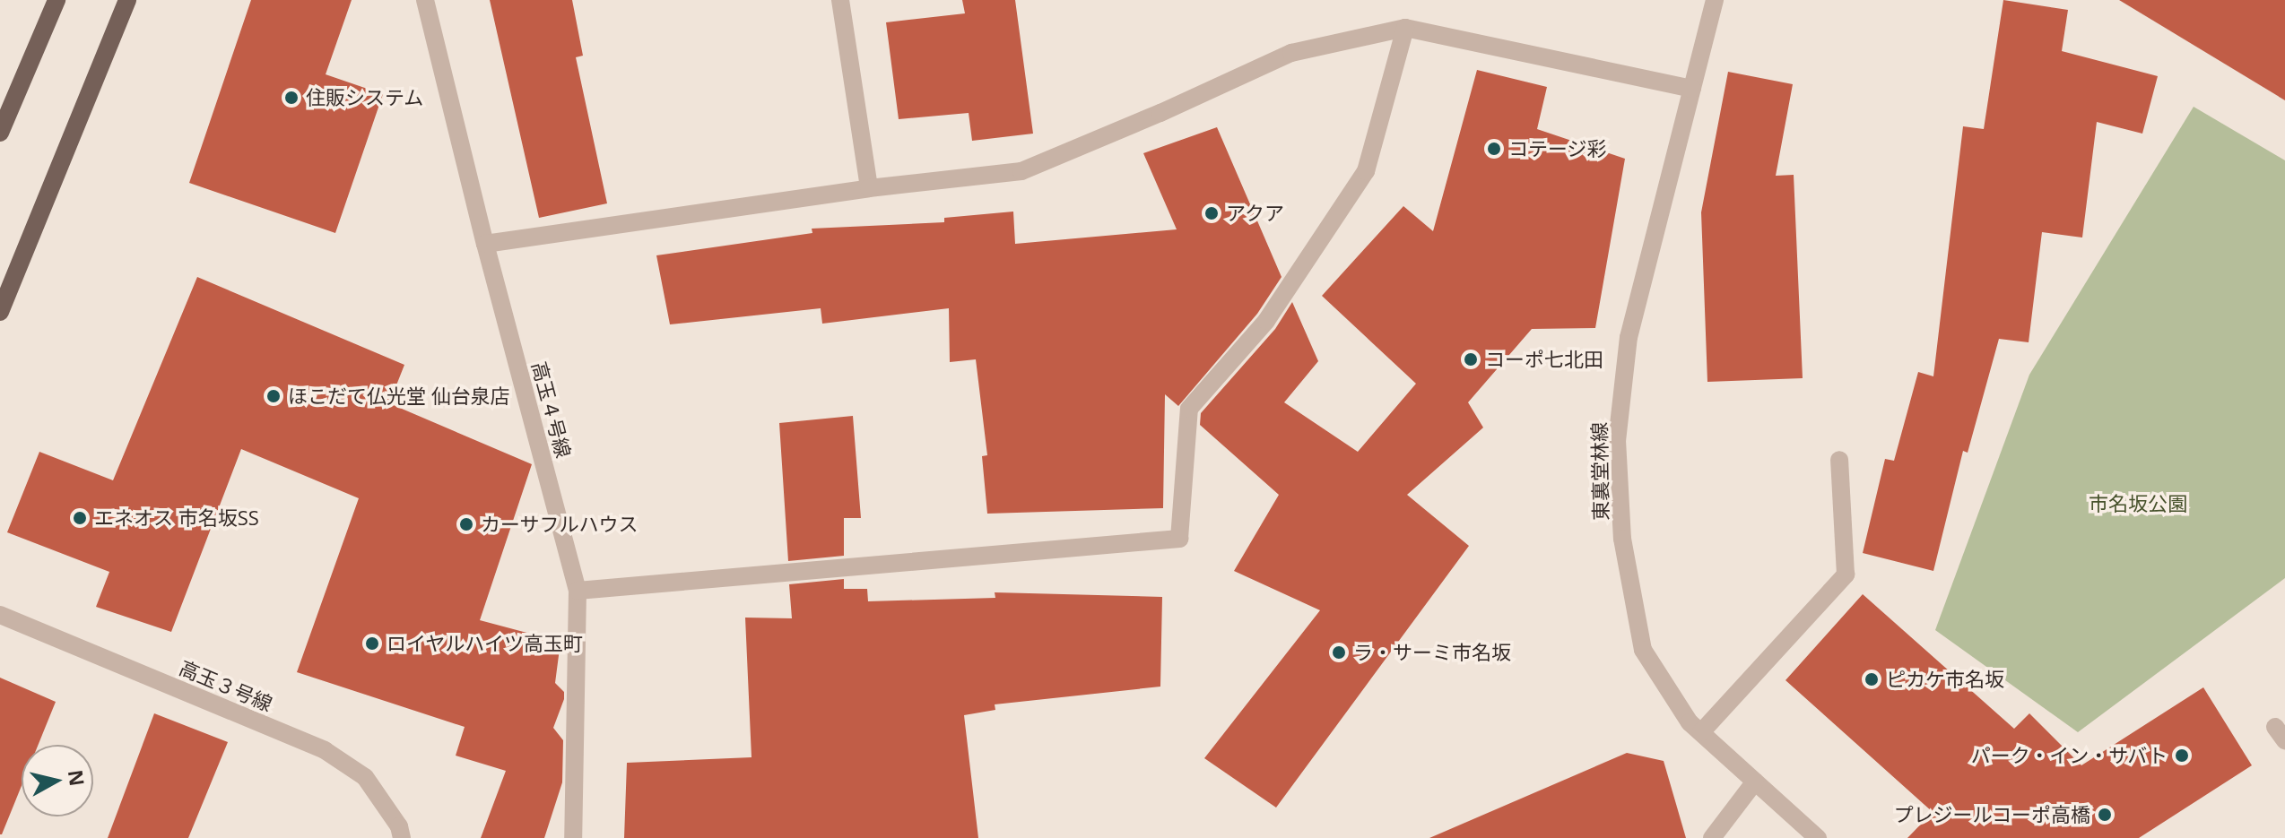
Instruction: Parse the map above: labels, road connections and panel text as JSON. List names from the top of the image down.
{
  "streets": {
    "street": ["高玉４号線", "東裏堂林線", "高玉３号線"]
  },
  "parks": ["市名坂公園"],
  "places": [
    "住販システム",
    "コテージ彩",
    "アクア",
    "コーポ七北田",
    "ほこだて仏光堂 仙台泉店",
    "エネオス 市名坂SS",
    "カーサフルハウス",
    "ロイヤルハイツ高玉町",
    "ラ・サーミ市名坂",
    "ピカケ市名坂",
    "パーク・イン・サバト",
    "プレジールコーポ高橋"
  ],
  "north": "right"
}
